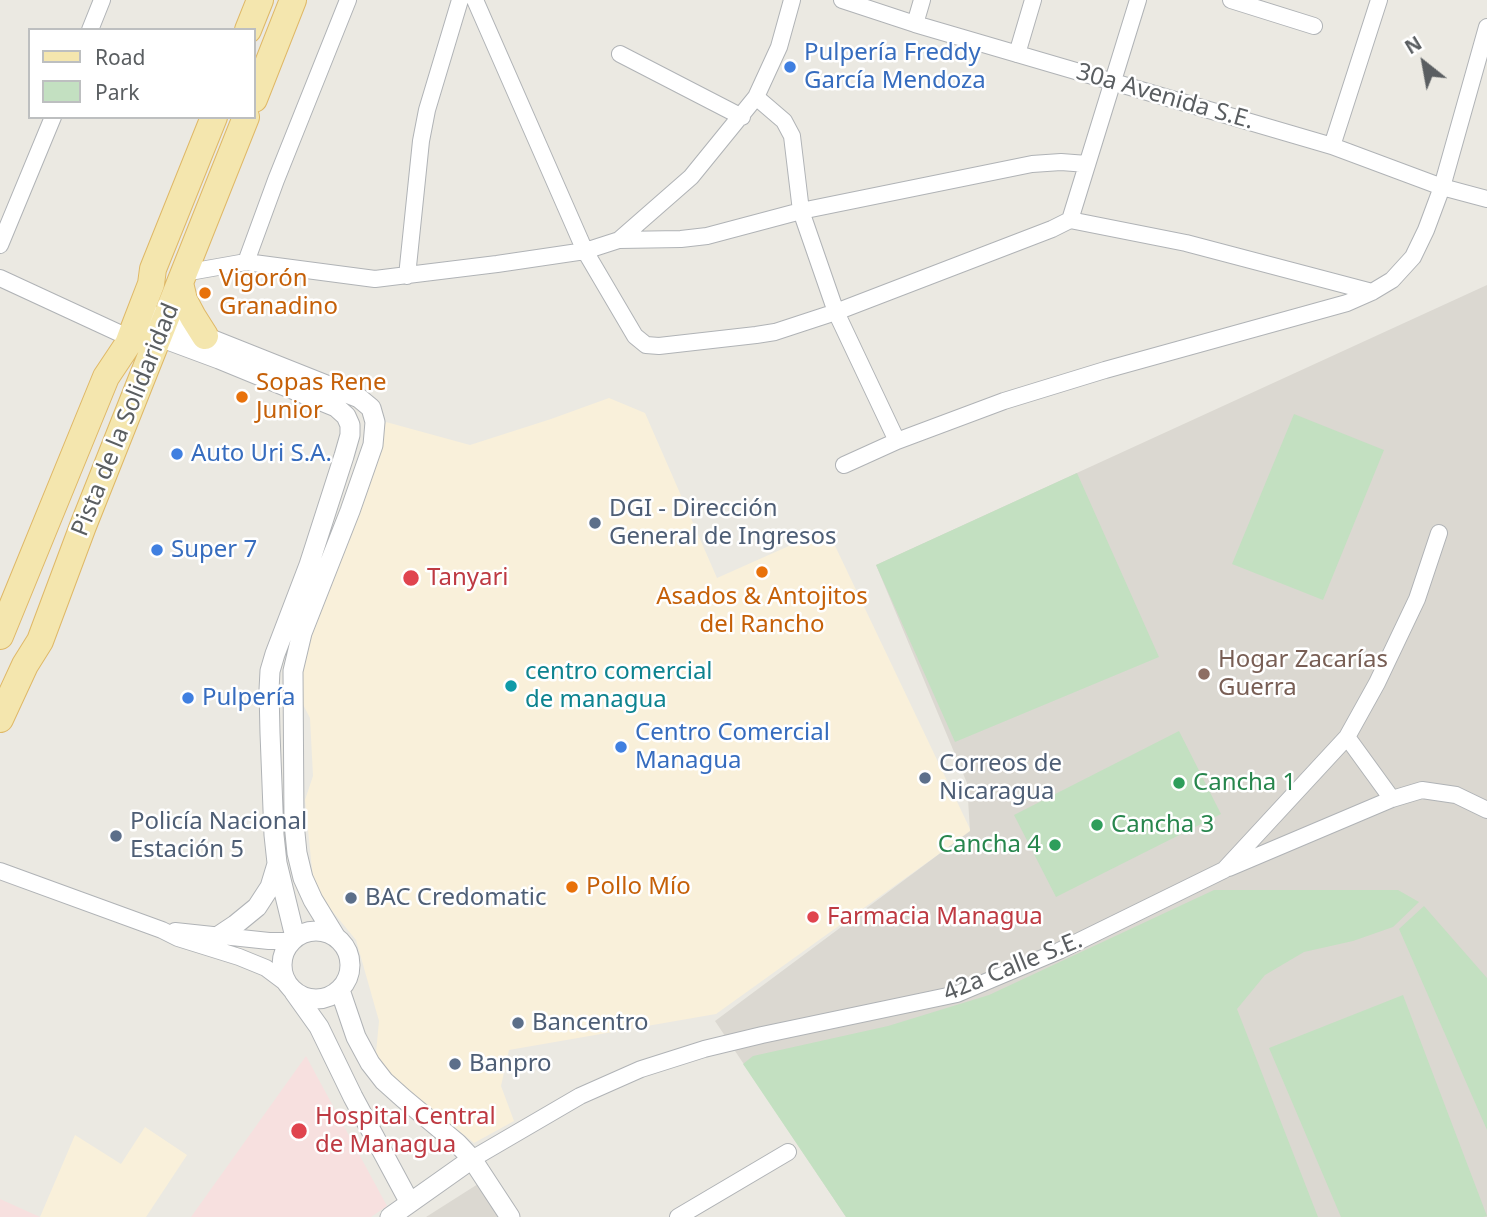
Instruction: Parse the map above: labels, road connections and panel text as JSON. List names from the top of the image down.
{
  "streets": {
    "main road": ["Pista de la Solidaridad"],
    "street": ["30a Avenida S.E.", "42a Calle S.E."]
  },
  "places": [
    "Pulpería Freddy García Mendoza",
    "Vigorón Granadino",
    "Sopas Rene Junior",
    "Auto Uri S.A.",
    "DGI - Dirección General de Ingresos",
    "Super 7",
    "Asados & Antojitos del Rancho",
    "Tanyari",
    "Hogar Zacarías Guerra",
    "centro comercial de managua",
    "Pulpería",
    "Centro Comercial Managua",
    "Correos de Nicaragua",
    "Cancha 1",
    "Cancha 3",
    "Policía Nacional Estación 5",
    "Cancha 4",
    "Pollo Mío",
    "BAC Credomatic",
    "Farmacia Managua",
    "Bancentro",
    "Banpro",
    "Hospital Central de Managua"
  ],
  "legend": ["Road", "Park"],
  "north": "top left"
}
